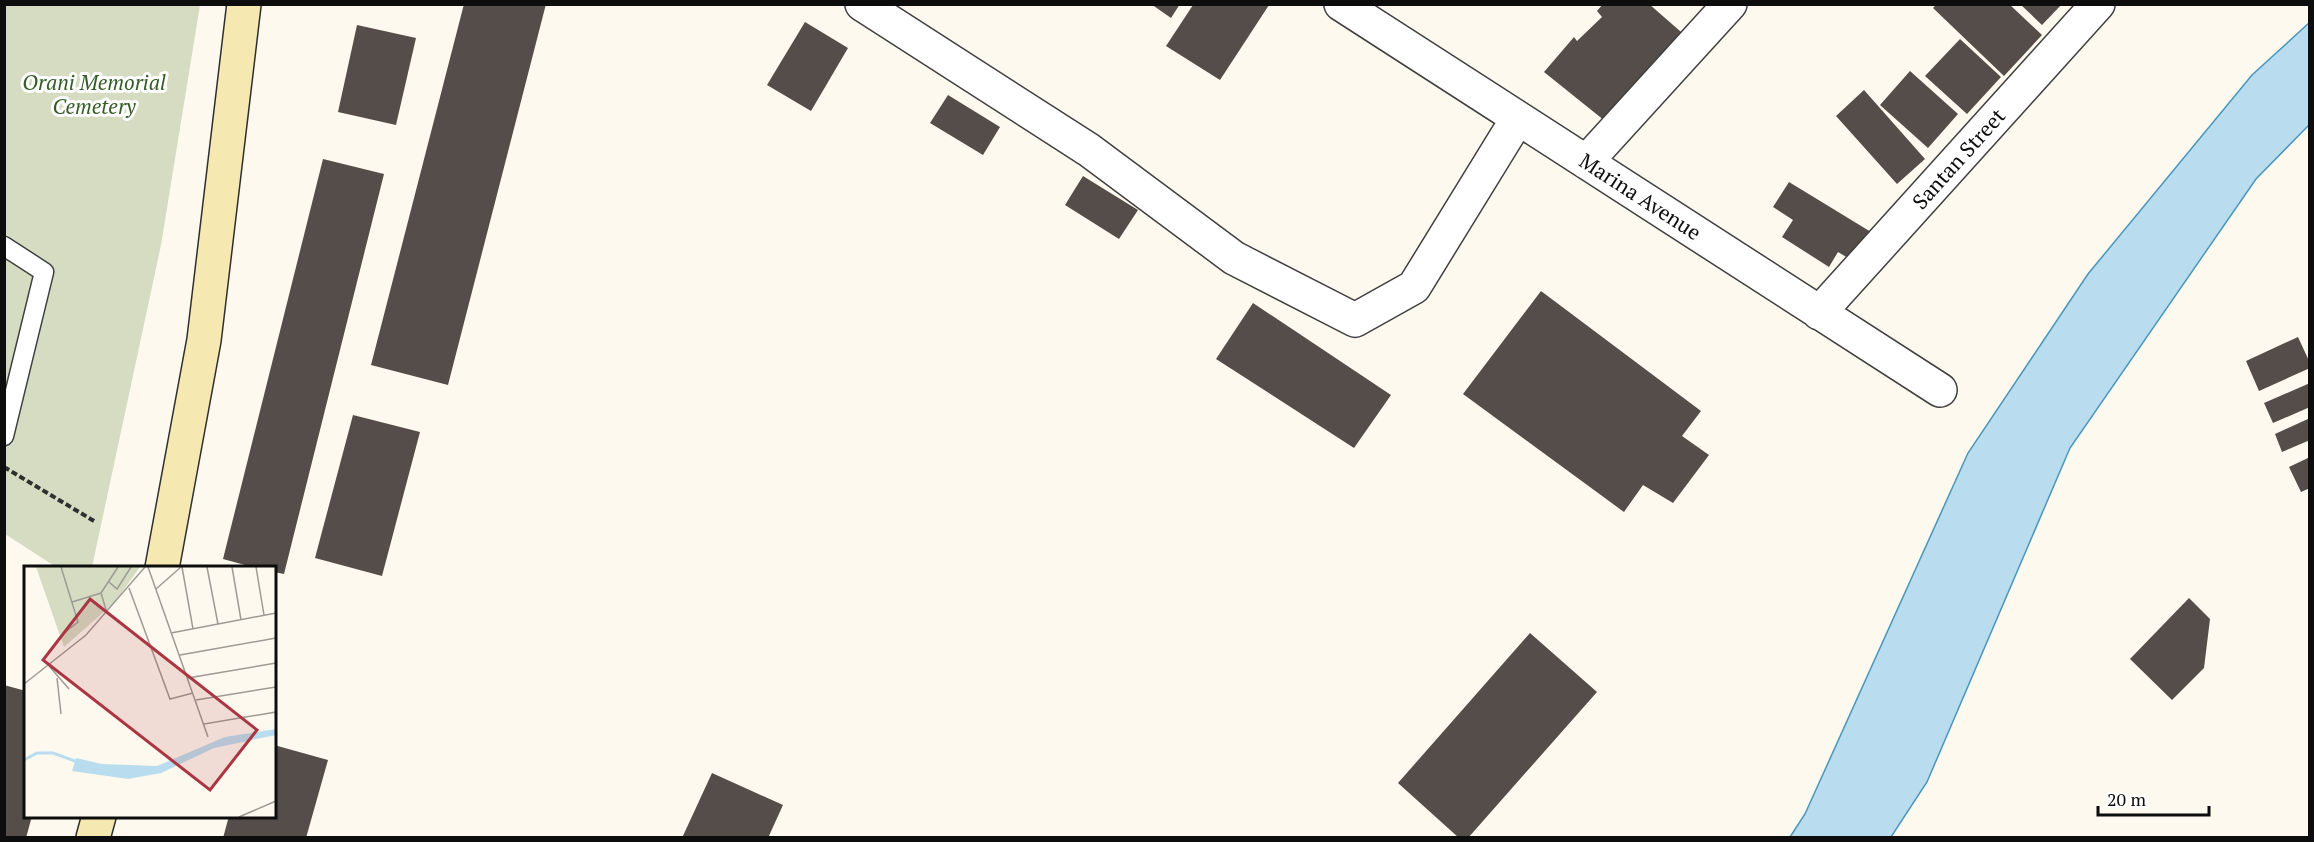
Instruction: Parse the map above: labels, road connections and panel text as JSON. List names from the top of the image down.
{
  "streets": {
    "street": ["Santan Street", "Marina Avenue"]
  },
  "crossings": [
    ["Santan Street", "Marina Avenue"]
  ],
  "parks": ["Orani Memorial Cemetery"],
  "scale_bar": "20 m"
}
